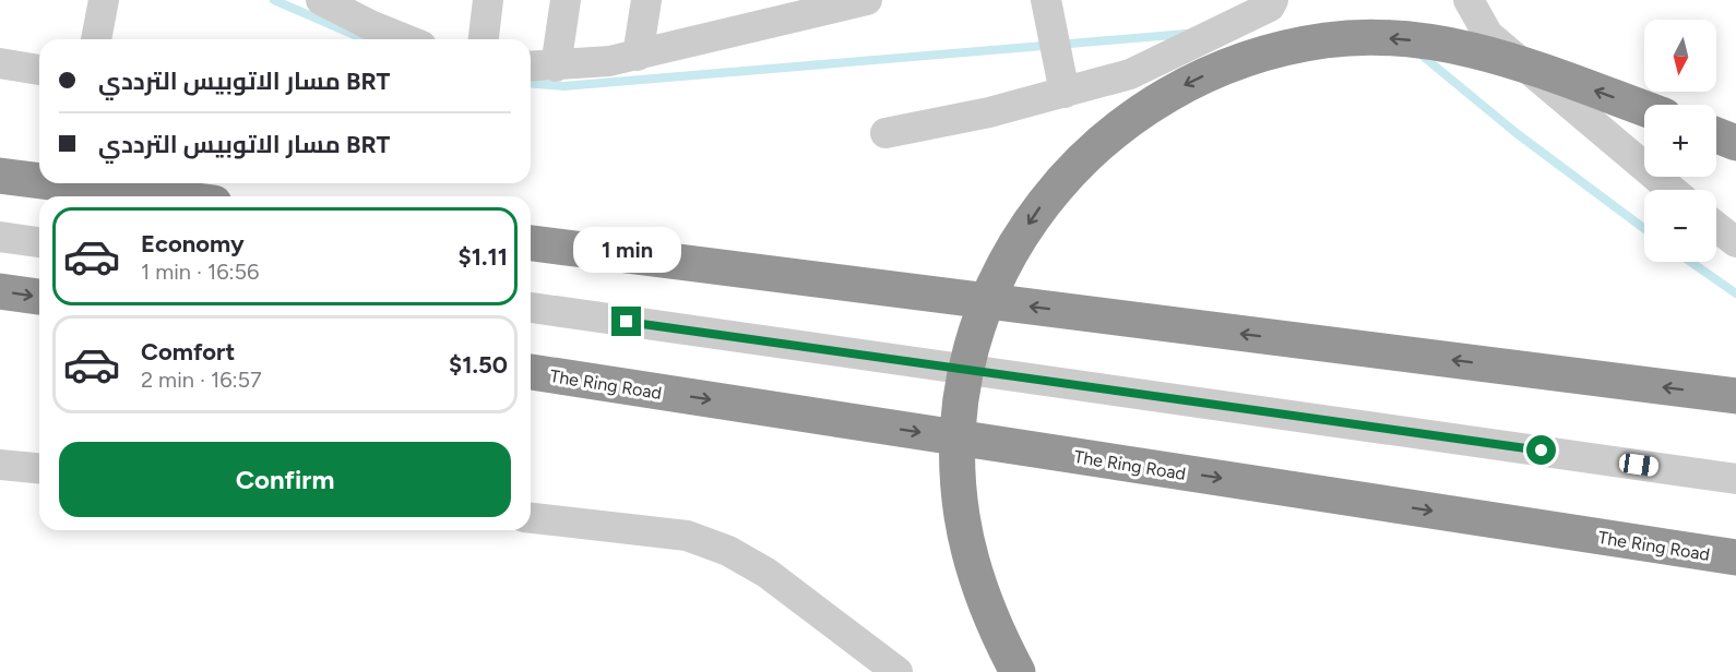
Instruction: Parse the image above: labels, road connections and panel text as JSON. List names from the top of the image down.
{
  "streets": {
    "highway": ["The Ring Road"]
  },
  "north": "bottom",
  "page": {
    "map_buttons": ["+", "−"],
    "banner": ["مسار الاتوبيس الترددي BRT", "مسار الاتوبيس الترددي BRT"],
    "list": [
      {
        "name": "Economy",
        "note": "1 min · 16:56",
        "value": "$1.11"
      },
      {
        "name": "Comfort",
        "note": "2 min · 16:57",
        "value": "$1.50"
      }
    ],
    "bubble": "1 min",
    "buttons": "Confirm"
  }
}
